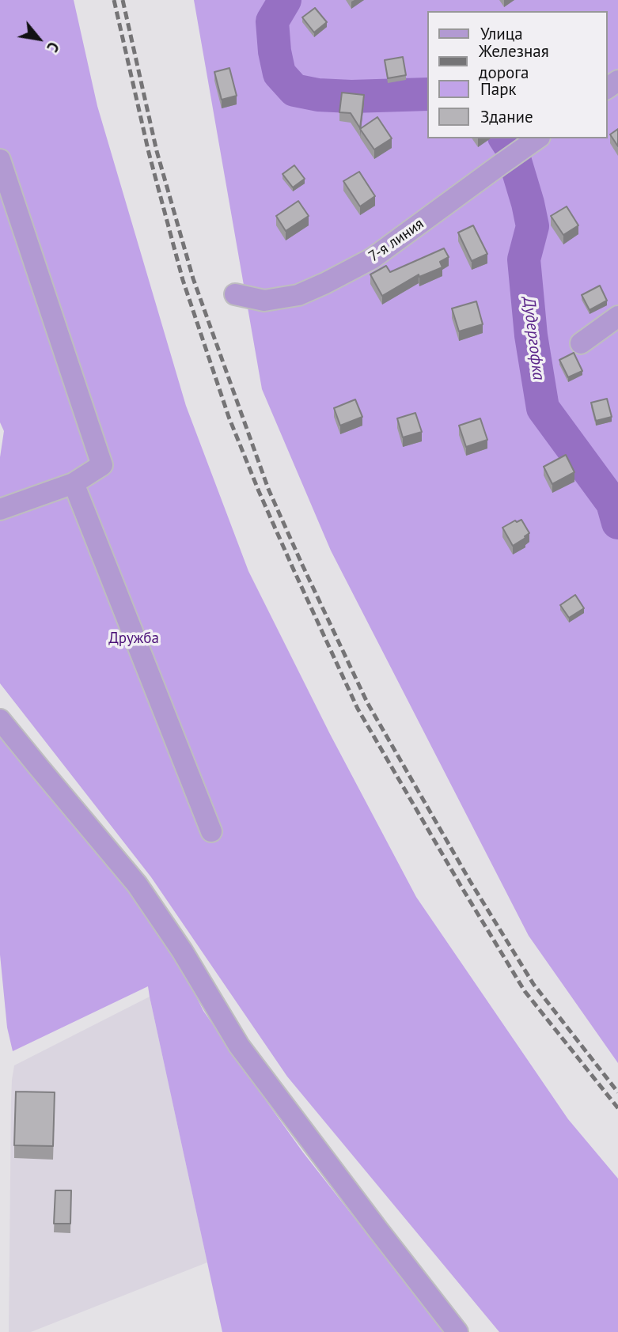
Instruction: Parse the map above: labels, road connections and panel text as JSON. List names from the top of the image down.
{
  "streets": {
    "street": ["7-я линия"]
  },
  "water": ["Дудергофка"],
  "parks": ["Дружба"],
  "legend": [
    "Улица",
    "Железная дорога",
    "Парк",
    "Здание"
  ],
  "north": "bottom right"
}
